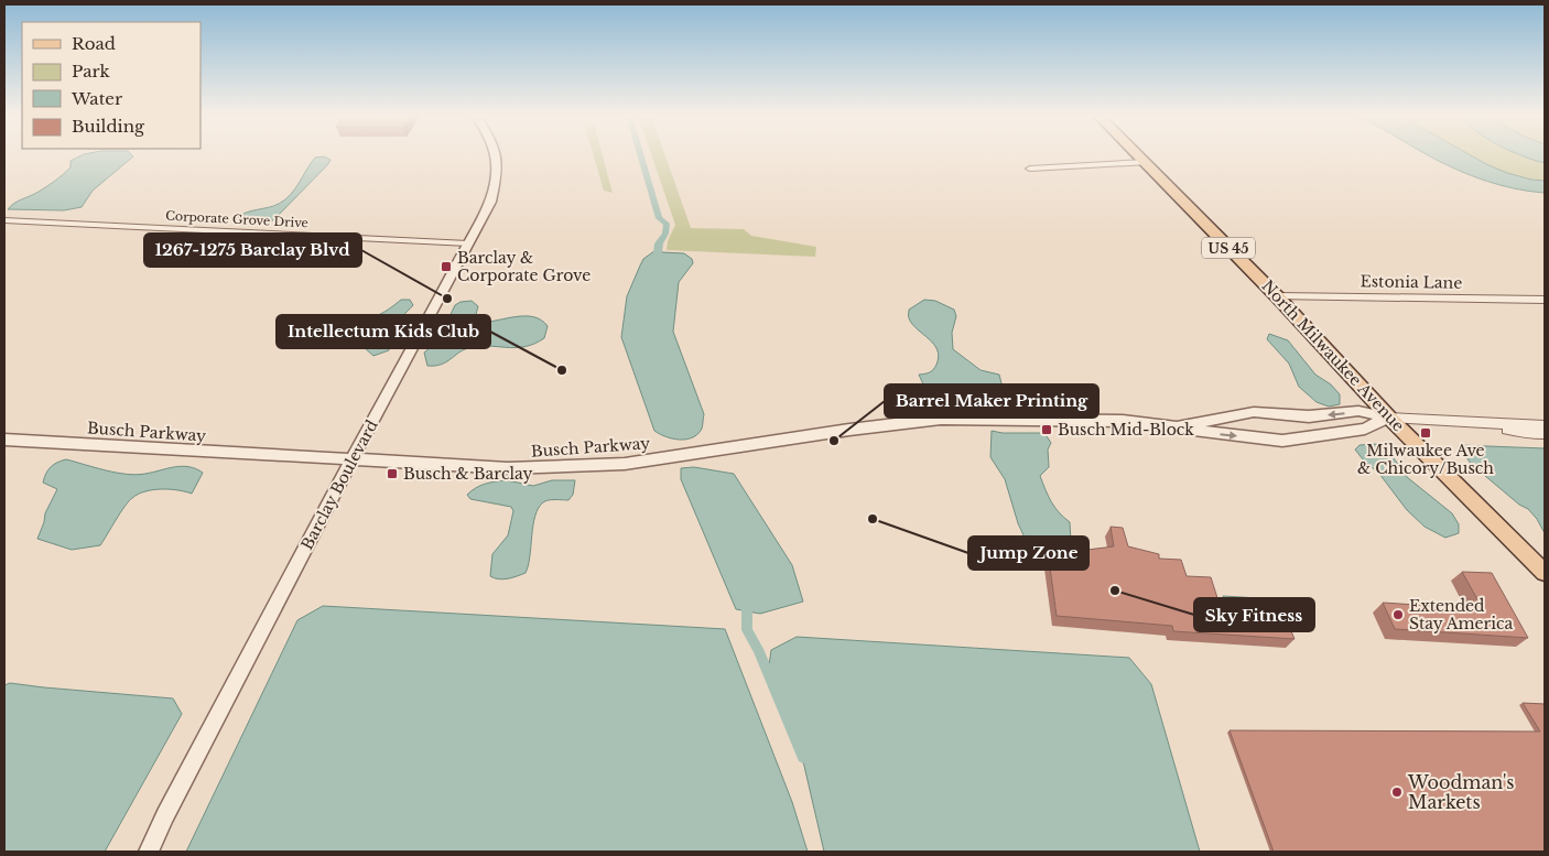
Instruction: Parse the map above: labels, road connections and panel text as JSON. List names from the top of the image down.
{
  "streets": {
    "main road": ["US 45", "North Milwaukee Avenue"],
    "street": [
      "Corporate Grove Drive",
      "Estonia Lane",
      "Busch Parkway",
      "Barclay Boulevard"
    ]
  },
  "crossings": [
    ["Corporate Grove Drive", "Barclay Boulevard"],
    ["Estonia Lane", "North Milwaukee Avenue"],
    ["North Milwaukee Avenue", "Busch Parkway"],
    ["Busch Parkway", "Barclay Boulevard"]
  ],
  "places": {
    "transit": [
      "Barclay & Corporate Grove",
      "Busch Mid-Block",
      "Milwaukee Ave & Chicory/Busch",
      "Busch & Barclay"
    ],
    "other": [
      "1267-1275 Barclay Blvd",
      "Intellectum Kids Club",
      "Barrel Maker Printing",
      "Jump Zone",
      "Sky Fitness",
      "Extended Stay America",
      "Woodman's Markets"
    ]
  },
  "legend": [
    "Road",
    "Park",
    "Water",
    "Building"
  ]
}
